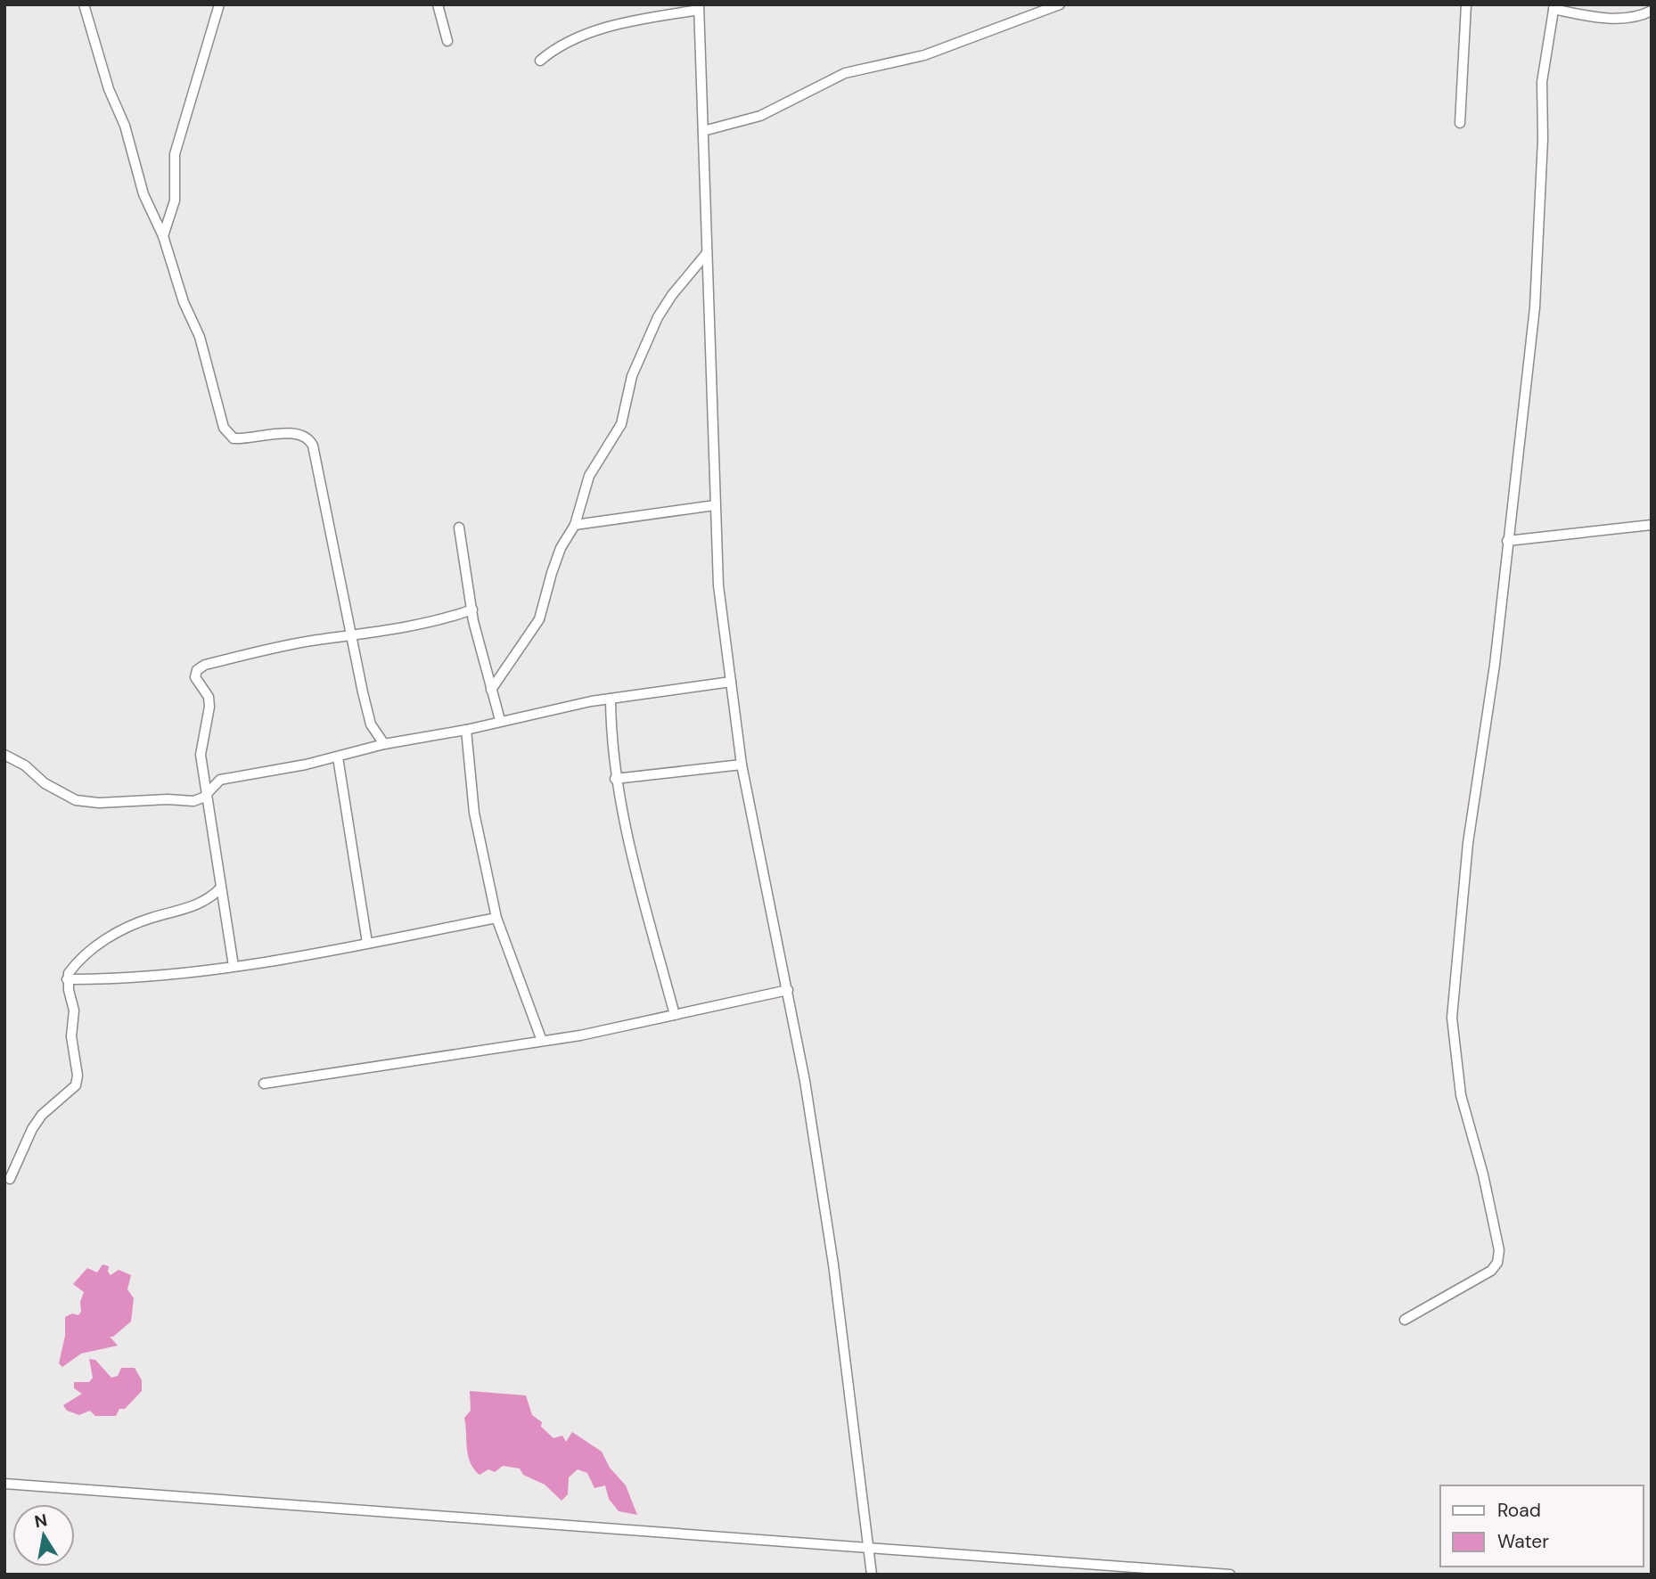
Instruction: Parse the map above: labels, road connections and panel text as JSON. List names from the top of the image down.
{
  "legend": ["Road", "Water"],
  "north": "top"
}
